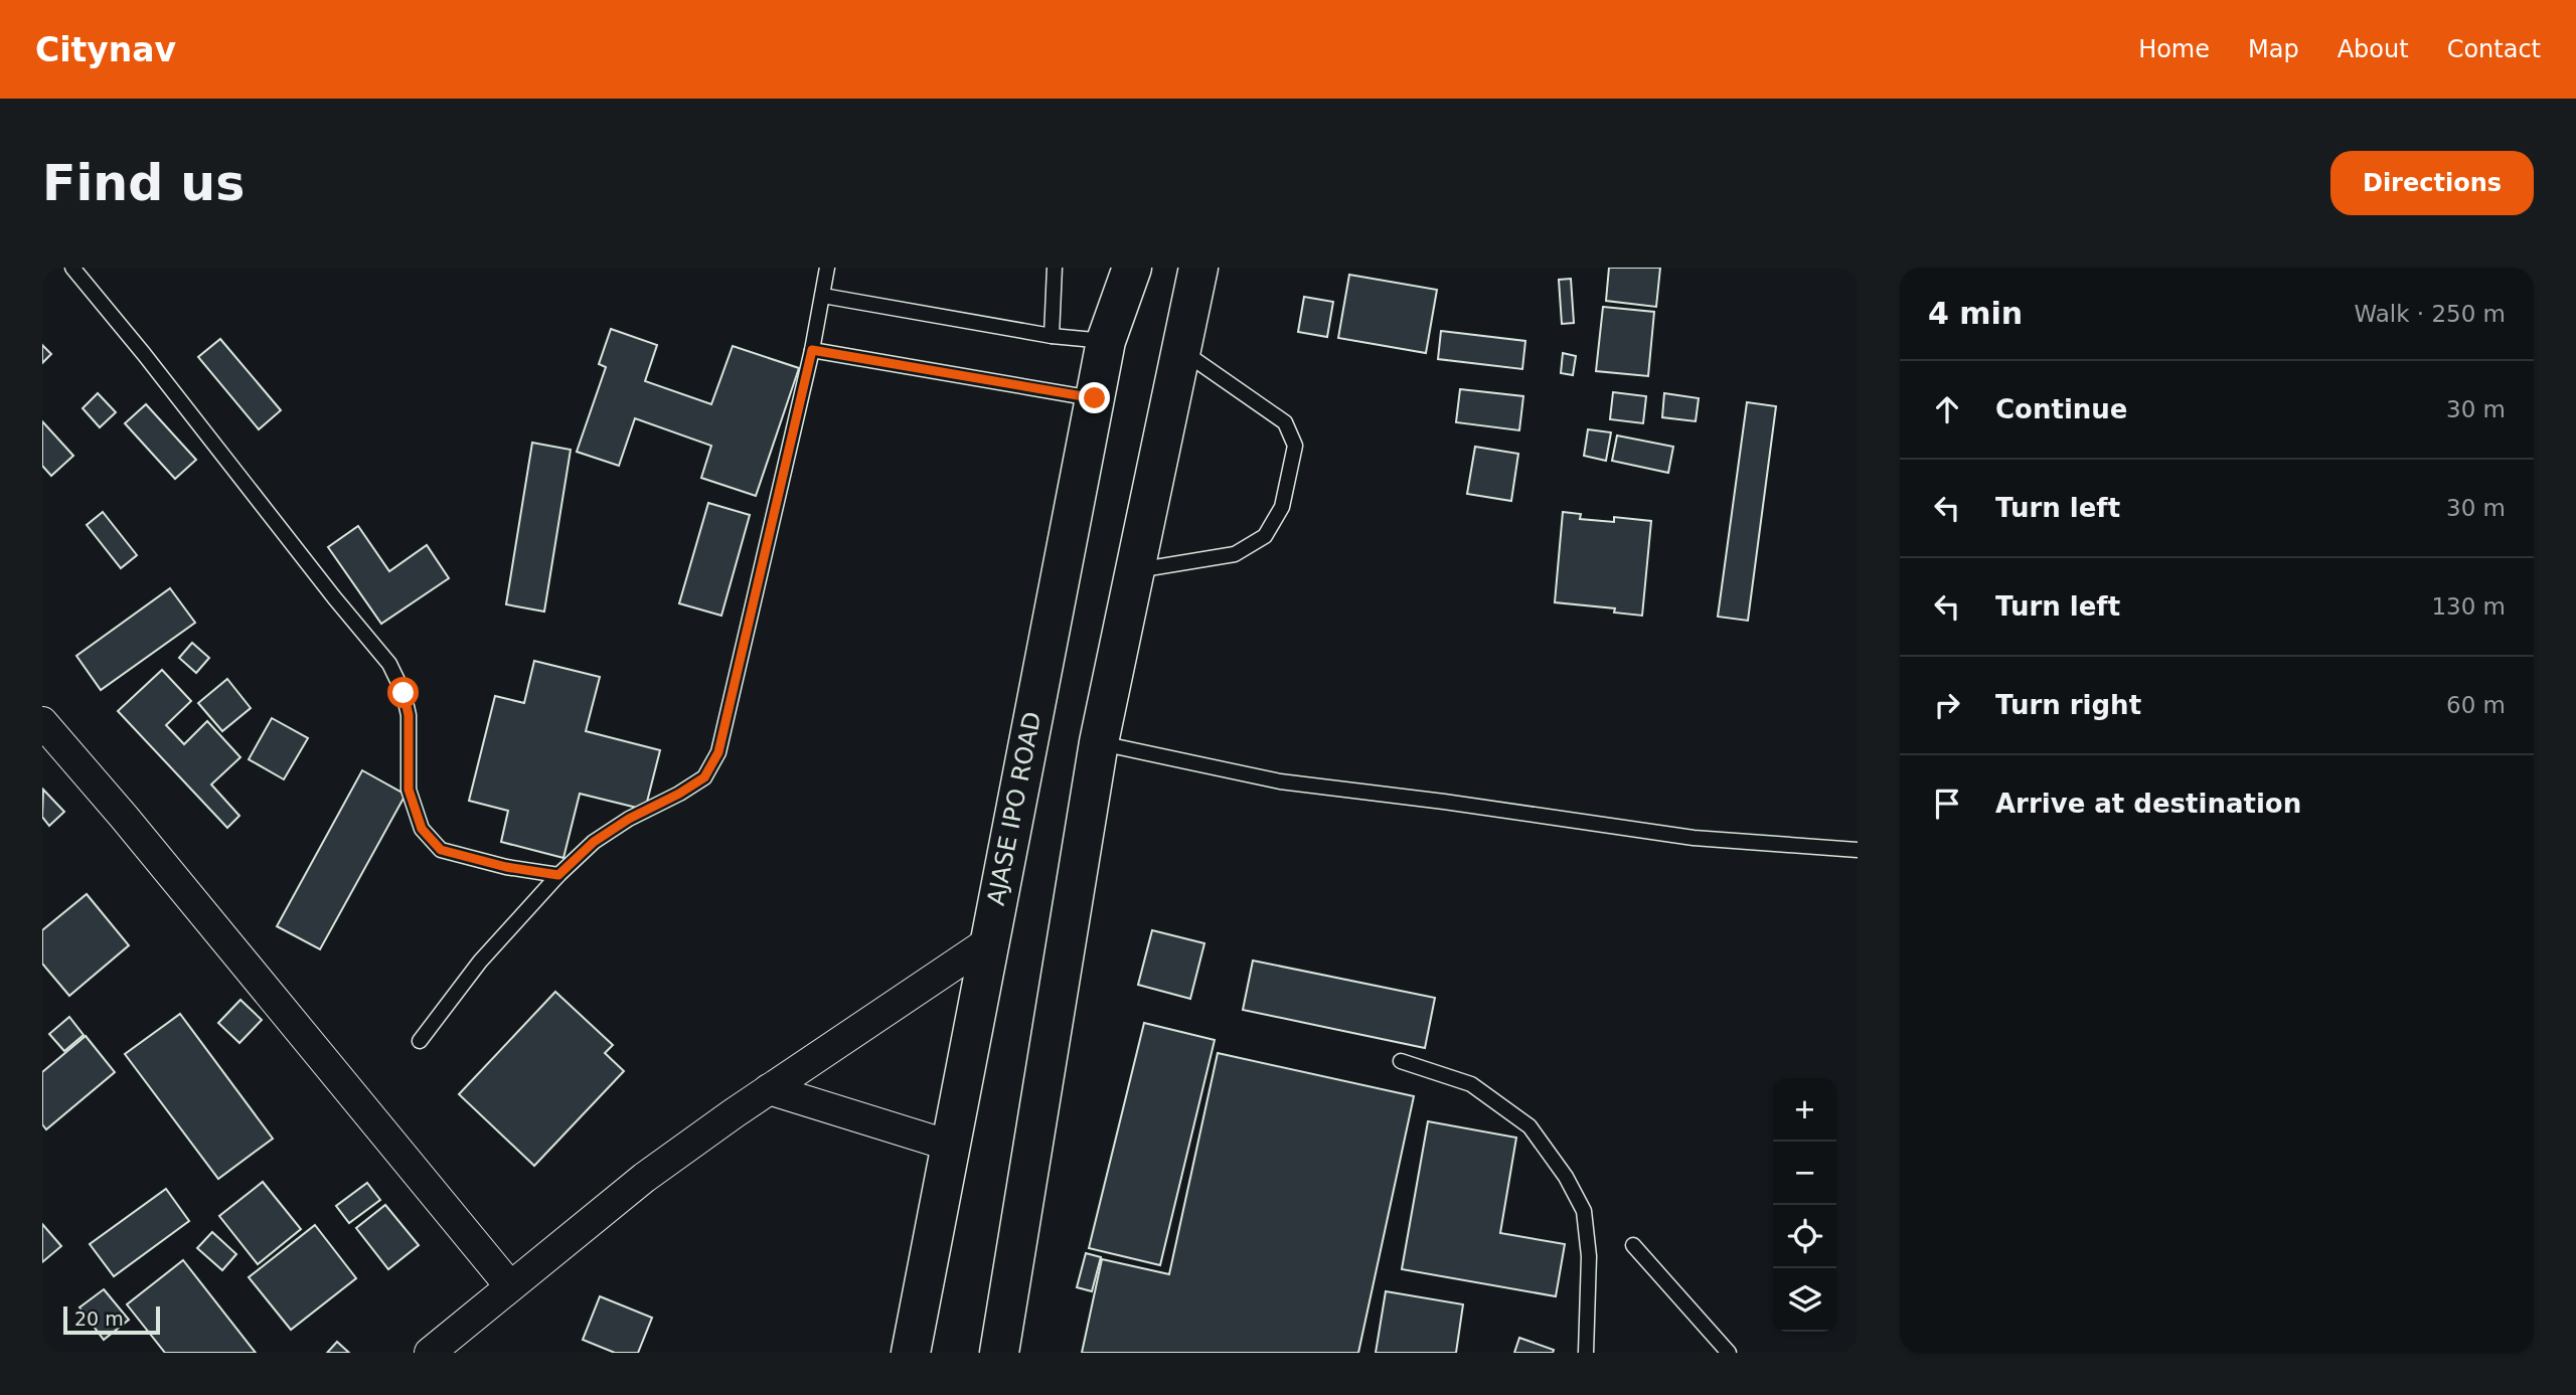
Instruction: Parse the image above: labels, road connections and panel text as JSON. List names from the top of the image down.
{
  "streets": {
    "highway": ["AJASE IPO ROAD"]
  },
  "scale_bar": "20 m",
  "page": {
    "header": "Citynav",
    "nav": [
      "Home",
      "Map",
      "About",
      "Contact"
    ],
    "buttons": "Directions",
    "title": "Find us",
    "heading": ["4 min", "Walk · 250 m"],
    "list": [
      ["Continue", "30 m"],
      ["Turn left", "30 m"],
      ["Turn left", "130 m"],
      ["Turn right", "60 m"],
      "Arrive at destination"
    ],
    "map_buttons": ["+", "−"],
    "scale": "20 m"
  }
}
